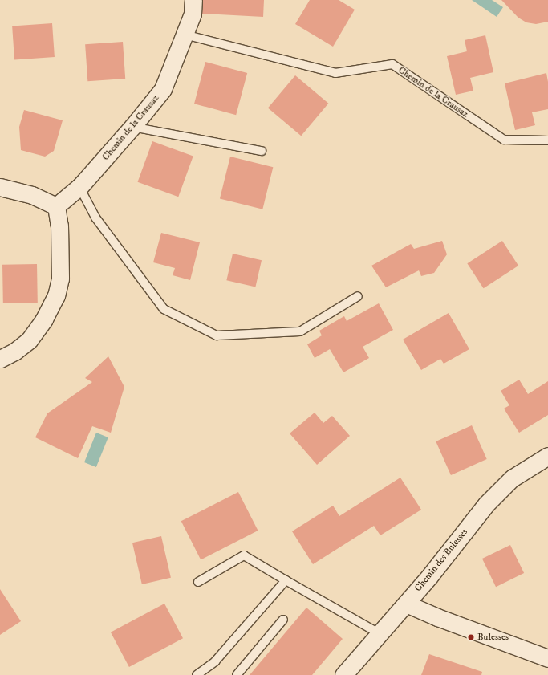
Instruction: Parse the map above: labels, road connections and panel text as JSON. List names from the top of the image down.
{
  "streets": {
    "street": ["Chemin de la Crausaz", "Chemin des Bulesses"]
  },
  "places": ["Bulesses"]
}
